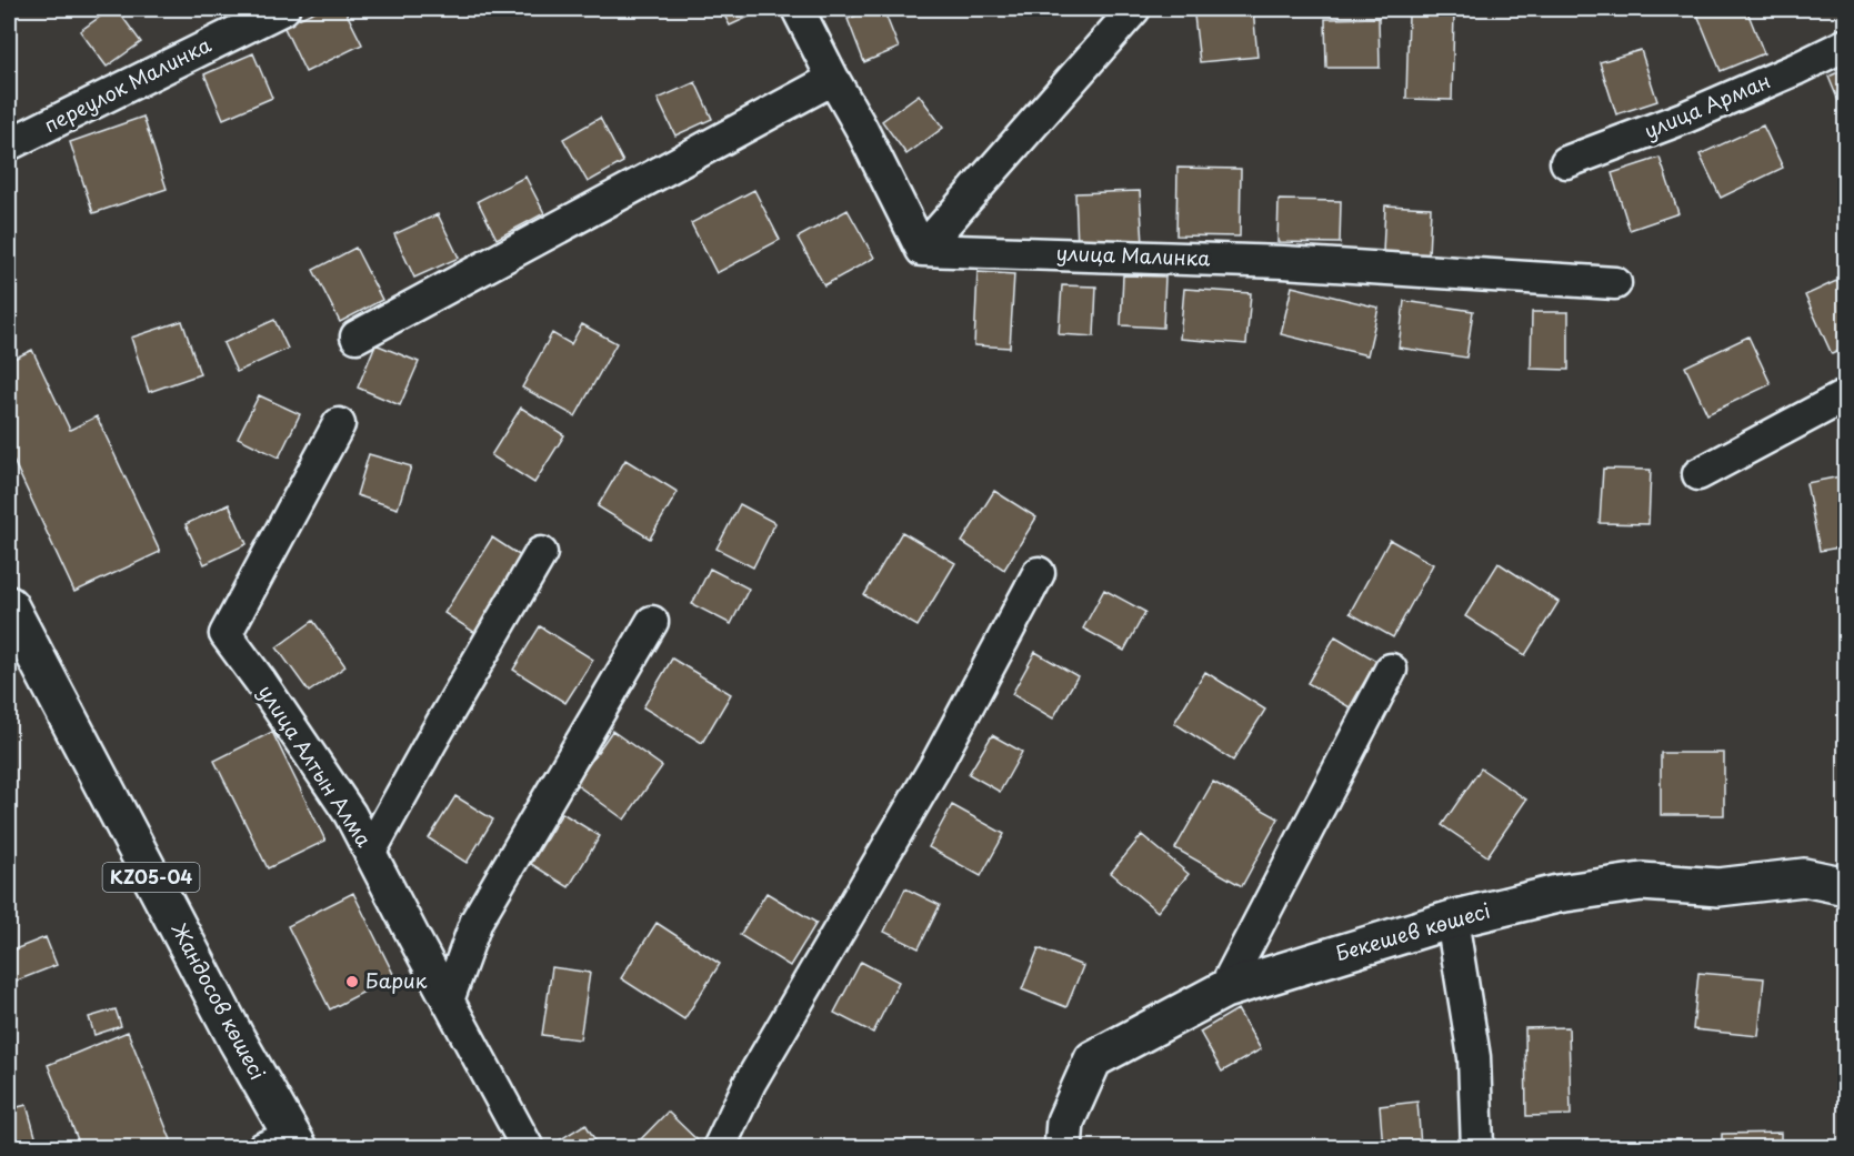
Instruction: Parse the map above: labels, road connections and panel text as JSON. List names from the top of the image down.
{
  "streets": {
    "main road": ["KZ05-04", "Бекешев көшесі", "Жандосов көшесі"],
    "street": [
      "переулок Малинка",
      "улица Арман",
      "улица Малинка",
      "улица Алтын Алма"
    ]
  },
  "places": ["Барик"]
}
